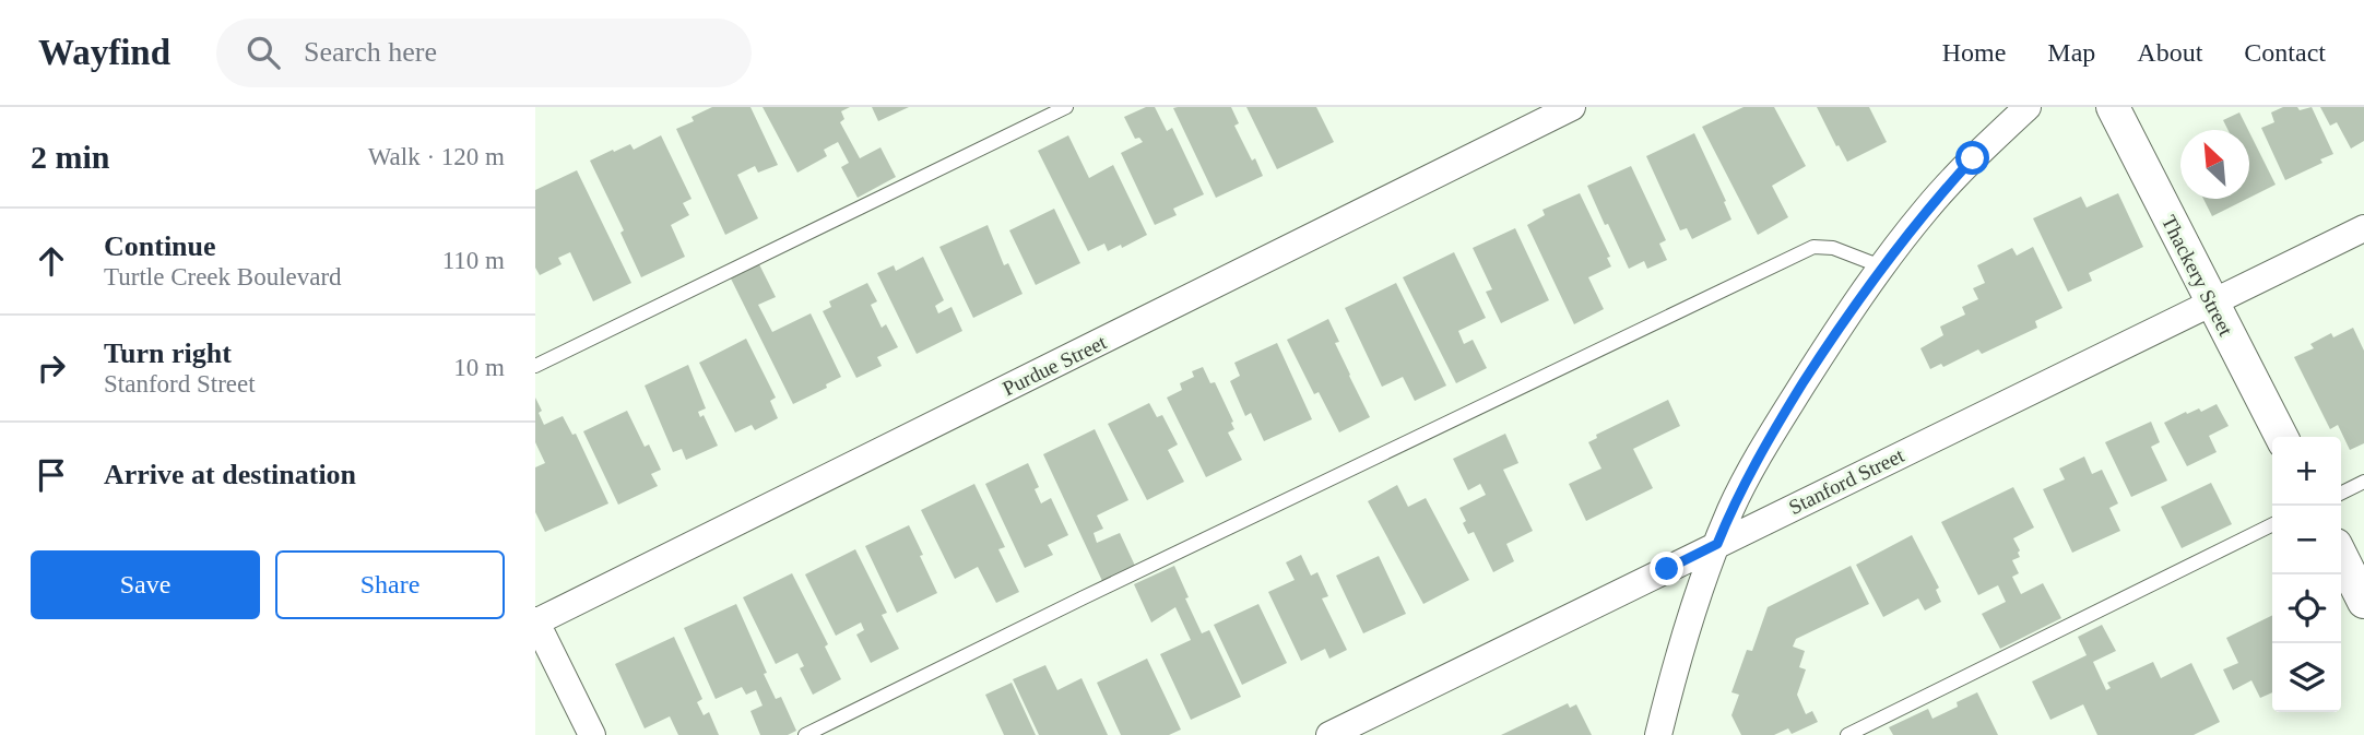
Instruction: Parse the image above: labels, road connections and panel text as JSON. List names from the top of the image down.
{
  "streets": {
    "street": ["Thackery Street", "Purdue Street", "Stanford Street"]
  },
  "crossings": [
    ["Thackery Street", "Stanford Street"]
  ],
  "north": "top left",
  "page": {
    "header": "Wayfind",
    "search": "Search here",
    "nav": [
      "Home",
      "Map",
      "About",
      "Contact"
    ],
    "heading": ["2 min", "Walk · 120 m"],
    "list": [
      ["Continue", "Turtle Creek Boulevard", "110 m"],
      ["Turn right", "Stanford Street", "10 m"],
      "Arrive at destination"
    ],
    "map_buttons": ["+", "−"],
    "buttons": ["Save", "Share"]
  }
}
